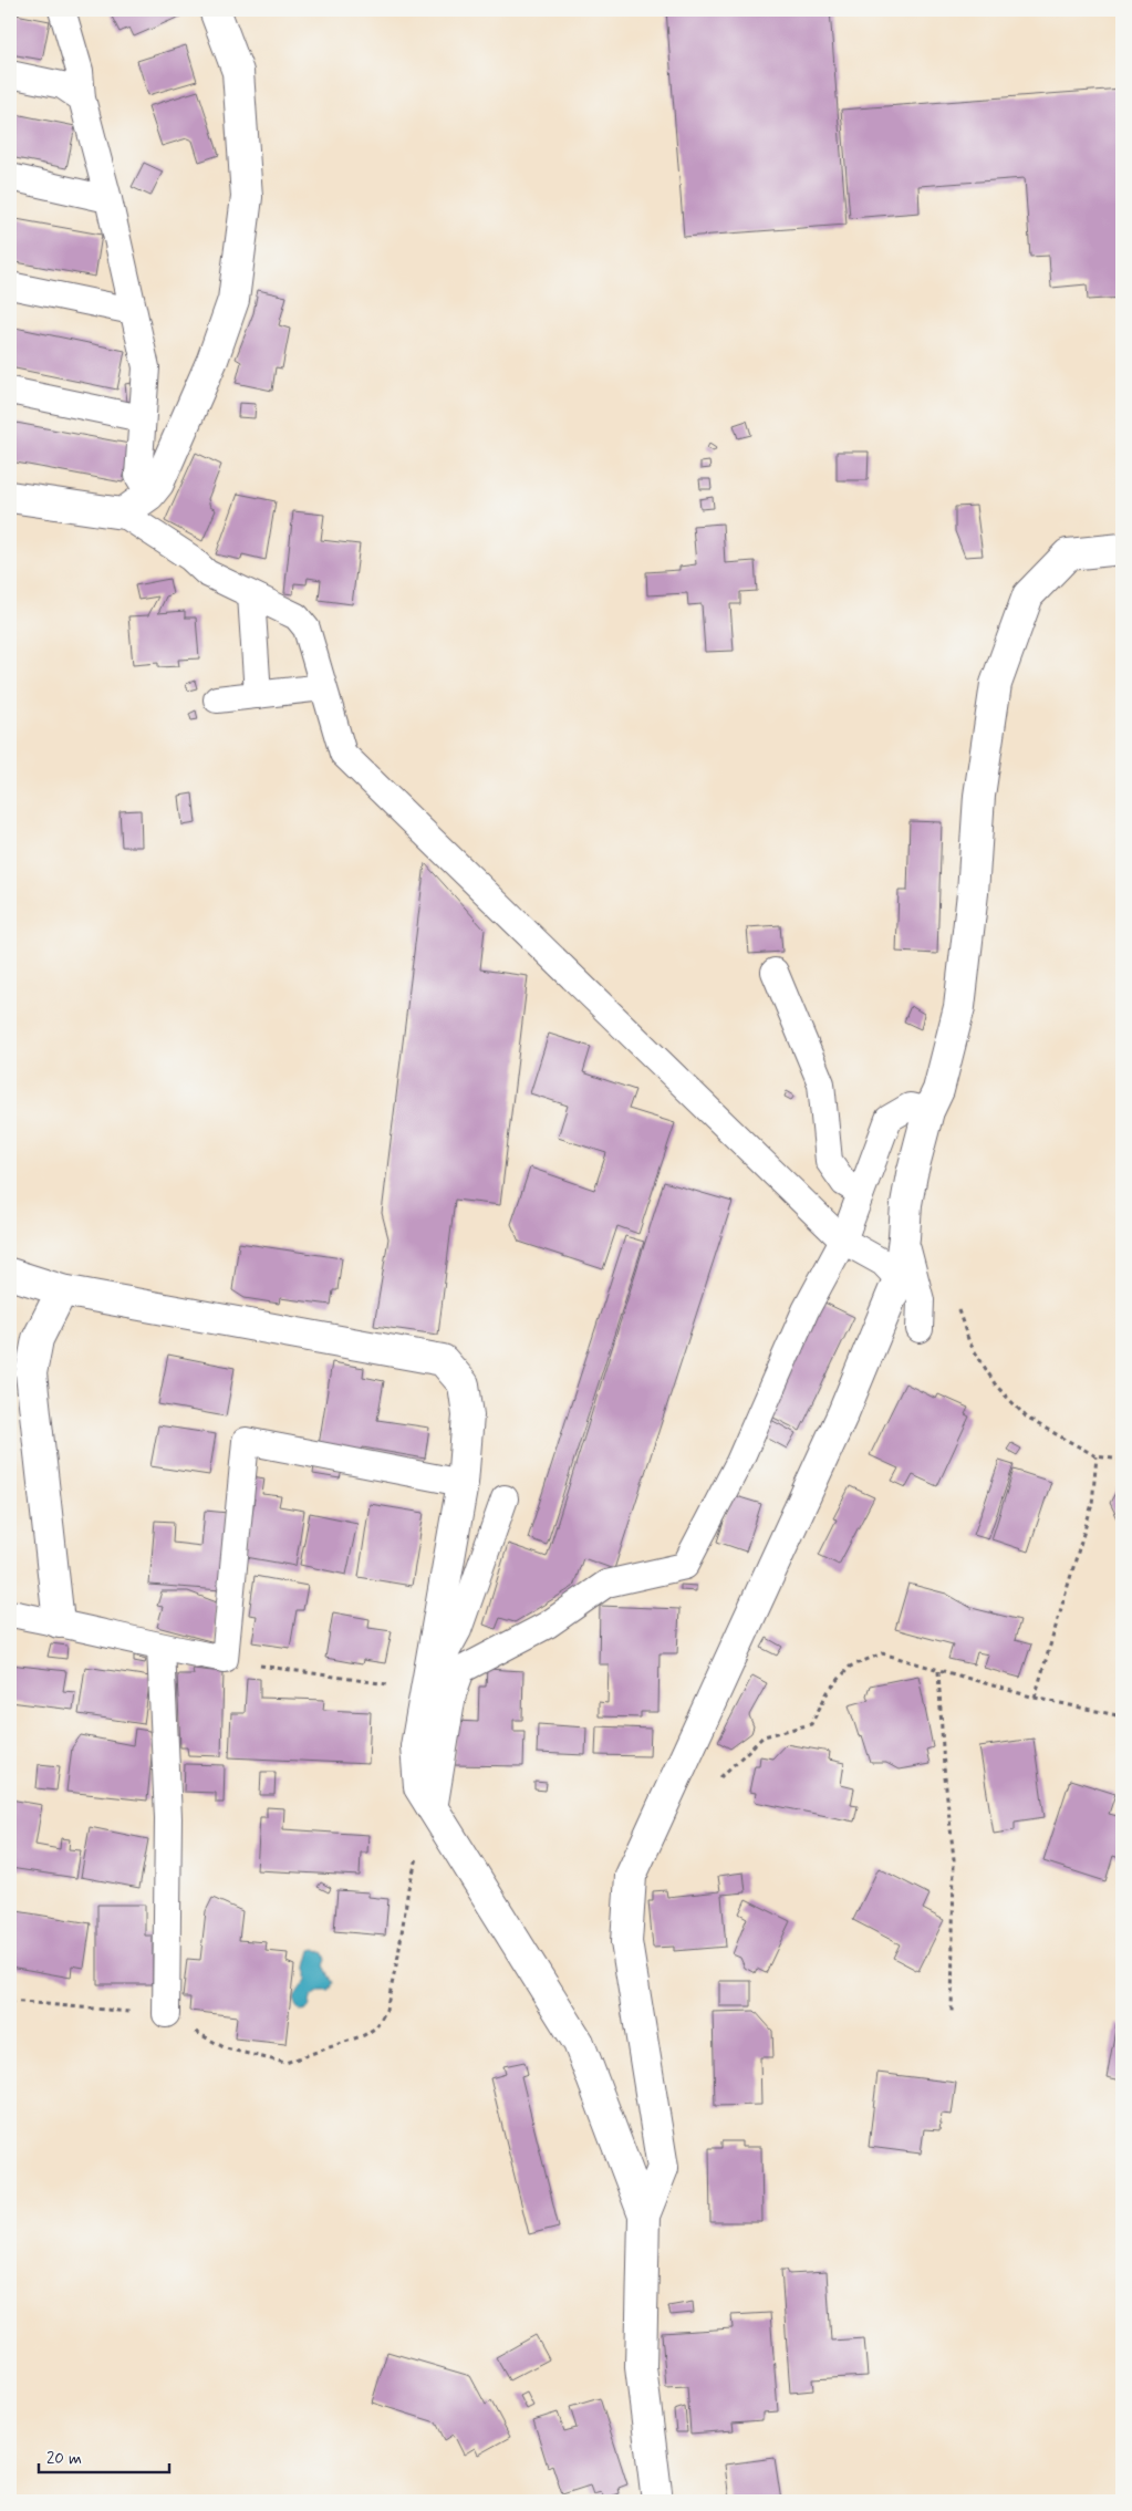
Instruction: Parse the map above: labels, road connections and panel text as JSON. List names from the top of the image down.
{
  "scale_bar": "20 m"
}
